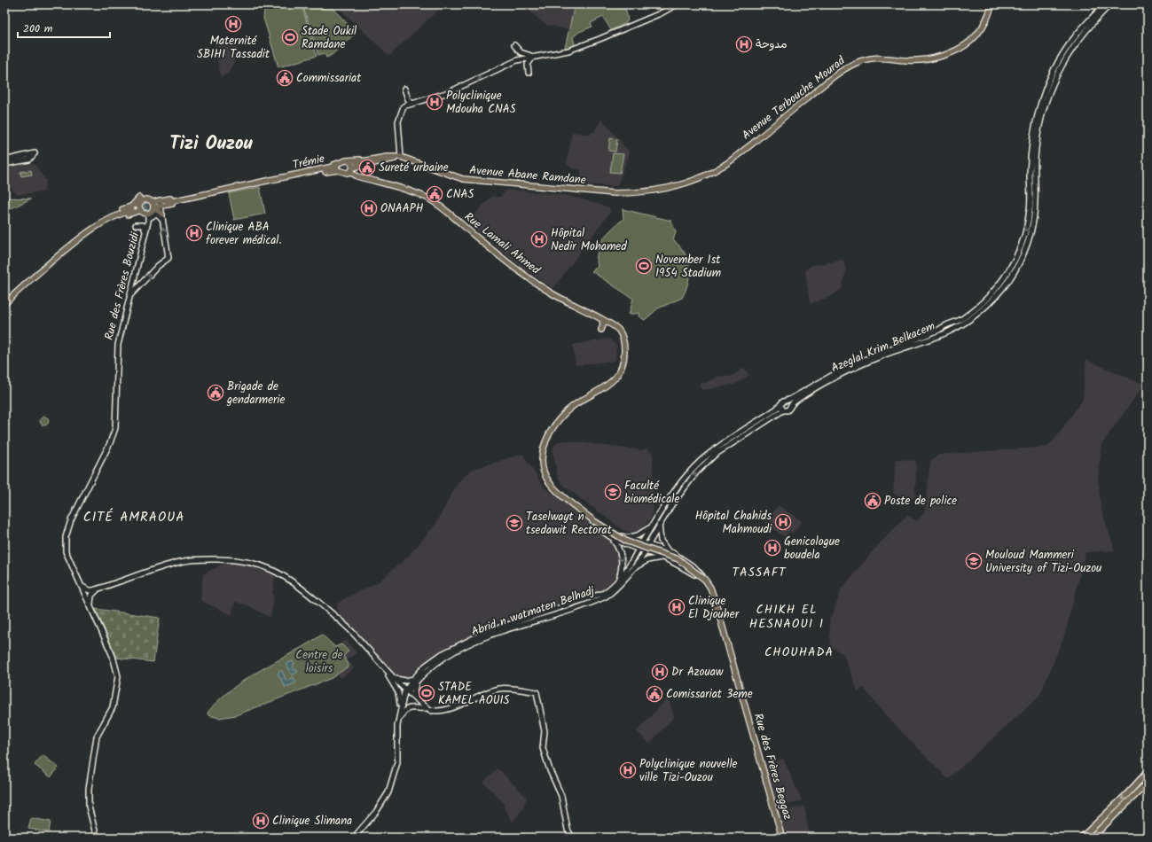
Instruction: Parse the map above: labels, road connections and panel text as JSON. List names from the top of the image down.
{
  "streets": {
    "main road": [
      "Avenue Terbouche Mourad",
      "Trémie",
      "Avenue Abane Ramdane",
      "Rue Lamali Ahmed",
      "Rue des Frères Bouzidi",
      "Azeglal Krim Belkacem",
      "Abrid n watmaten Belhadj",
      "Rue des Frères Beggaz"
    ]
  },
  "crossings": [
    ["Avenue Terbouche Mourad", "Avenue Abane Ramdane"]
  ],
  "districts": [
    "Tizi Ouzou",
    "CITÉ AMRAOUA",
    "TASSAFT",
    "CHIKH EL HESNAOUI 1",
    "CHOUHADA"
  ],
  "parks": ["Centre de loisirs"],
  "places": {
    "hospital": [
      "Maternité SBIHI Tassadit",
      "مدوحة",
      "Polyclinique Mdouha CNAS",
      "ONAAPH",
      "Clinique ABA forever médical.",
      "Hôpital Nedir Mohamed",
      "Hôpital Chahids Mahmoudi",
      "Genicologue boudela",
      "Clinique El Djouher",
      "Dr Azouaw",
      "Polyclinique nouvelle ville Tizi-Ouzou",
      "Clinique Slimana"
    ],
    "sports": ["Stade Oukil Ramdane", "November 1st 1954 Stadium", "STADE KAMEL AOUIS"],
    "public building": [
      "Commissariat",
      "Sureté urbaine",
      "CNAS",
      "Brigade de gendarmerie",
      "Poste de police",
      "Comissariat 3eme"
    ],
    "school or university": ["Faculté biomédicale", "Taselwayt n tsedawit Rectorat", "Mouloud Mammeri University of Tizi-Ouzou"]
  },
  "scale_bar": "200 m"
}
